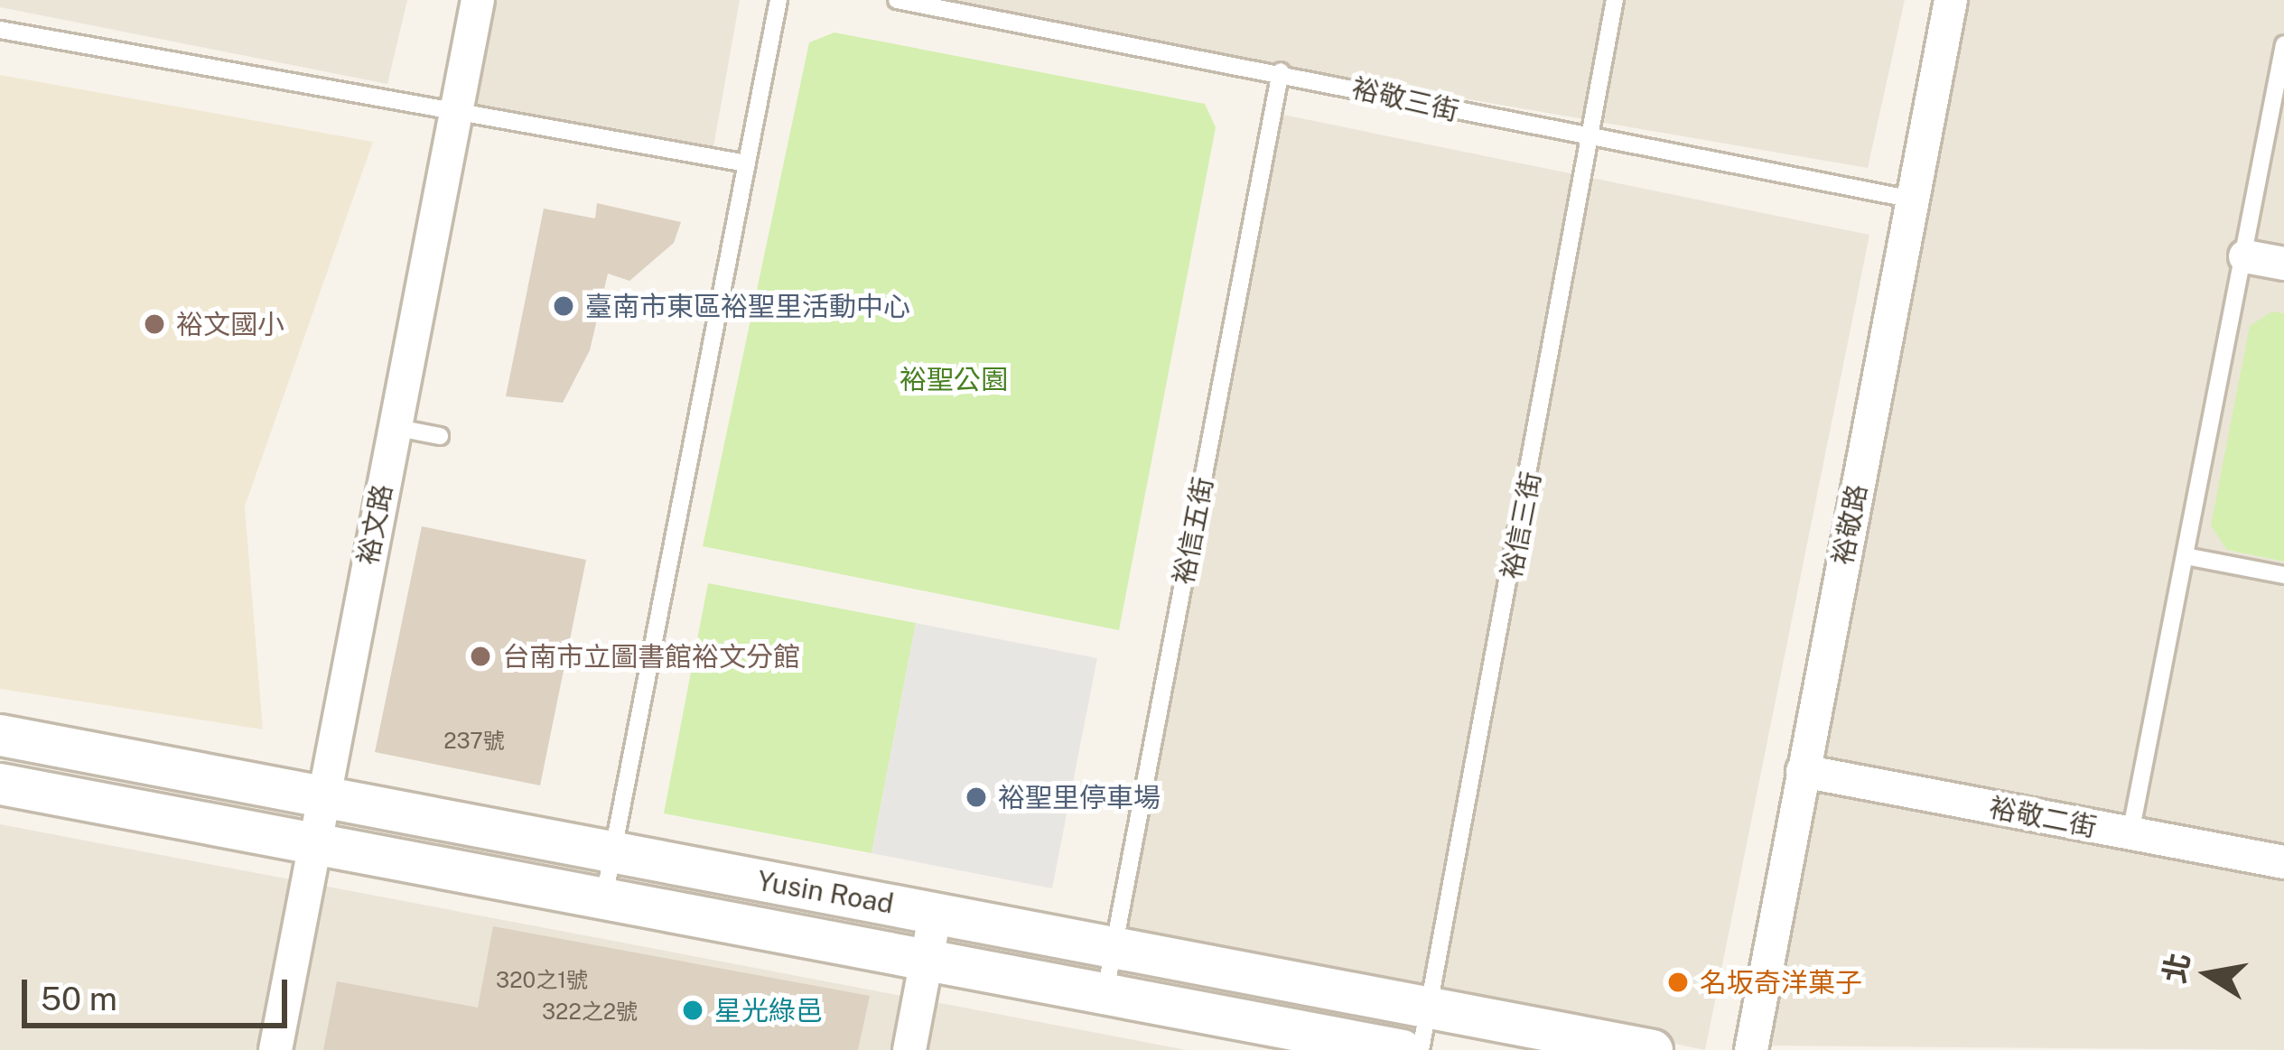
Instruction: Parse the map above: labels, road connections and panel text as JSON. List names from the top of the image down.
{
  "streets": {
    "street": [
      "裕文路",
      "裕敬路",
      "裕敬二街",
      "Yusin Road"
    ],
    "lane": ["裕敬三街", "裕信三街", "裕信五街"]
  },
  "crossings": [
    ["裕敬三街", "裕敬路"],
    ["裕敬三街", "裕信三街"],
    ["裕敬三街", "裕信五街"],
    ["裕文路", "Yusin Road"],
    ["裕敬路", "裕敬二街"],
    ["裕信三街", "Yusin Road"],
    ["裕信五街", "Yusin Road"]
  ],
  "parks": ["裕聖公園"],
  "places": [
    "臺南市東區裕聖里活動中心",
    "裕文國小",
    "台南市立圖書館裕文分館",
    "裕聖里停車場",
    "名坂奇洋菓子",
    "星光綠邑"
  ],
  "house_numbers": ["237號", "320之1號", "322之2號"],
  "scale_bar": "50 m",
  "north": "left"
}
